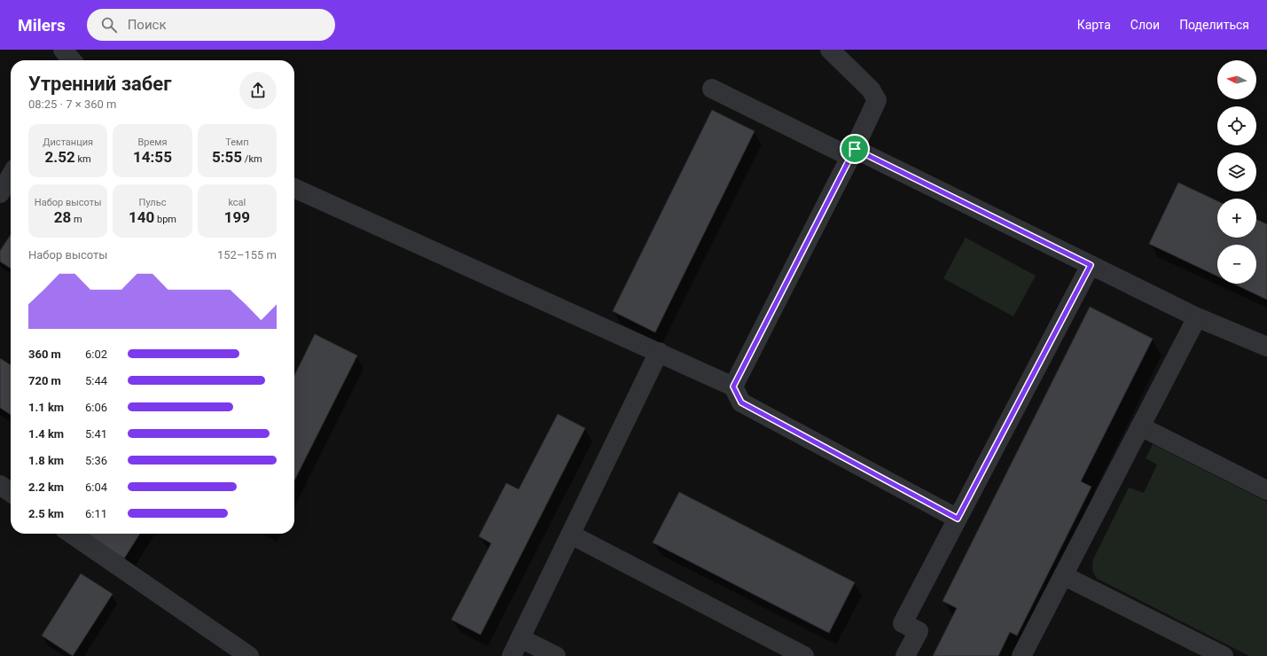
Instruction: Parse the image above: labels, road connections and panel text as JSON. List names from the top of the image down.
{
  "north": "left",
  "page": {
    "header": "Milers",
    "search": "Поиск",
    "nav": ["Карта", "Слои", "Поделиться"],
    "map_buttons": ["+", "−"],
    "heading": ["Утренний забег", "08:25 · 7 × 360 m"],
    "stats": [
      ["Дистанция", "2.52 km"],
      ["Время", "14:55"],
      ["Темп", "5:55 /km"],
      ["Набор высоты", "28 m"],
      ["Пульс", "140 bpm"],
      ["kcal", "199"]
    ],
    "chart": ["Набор высоты", "152–155 m"],
    "list": [
      {
        "name": "360 m",
        "note": "6:02"
      },
      {
        "name": "720 m",
        "note": "5:44"
      },
      {
        "name": "1.1 km",
        "note": "6:06"
      },
      {
        "name": "1.4 km",
        "note": "5:41"
      },
      {
        "name": "1.8 km",
        "note": "5:36"
      },
      {
        "name": "2.2 km",
        "note": "6:04"
      },
      {
        "name": "2.5 km",
        "note": "6:11"
      }
    ]
  }
}
